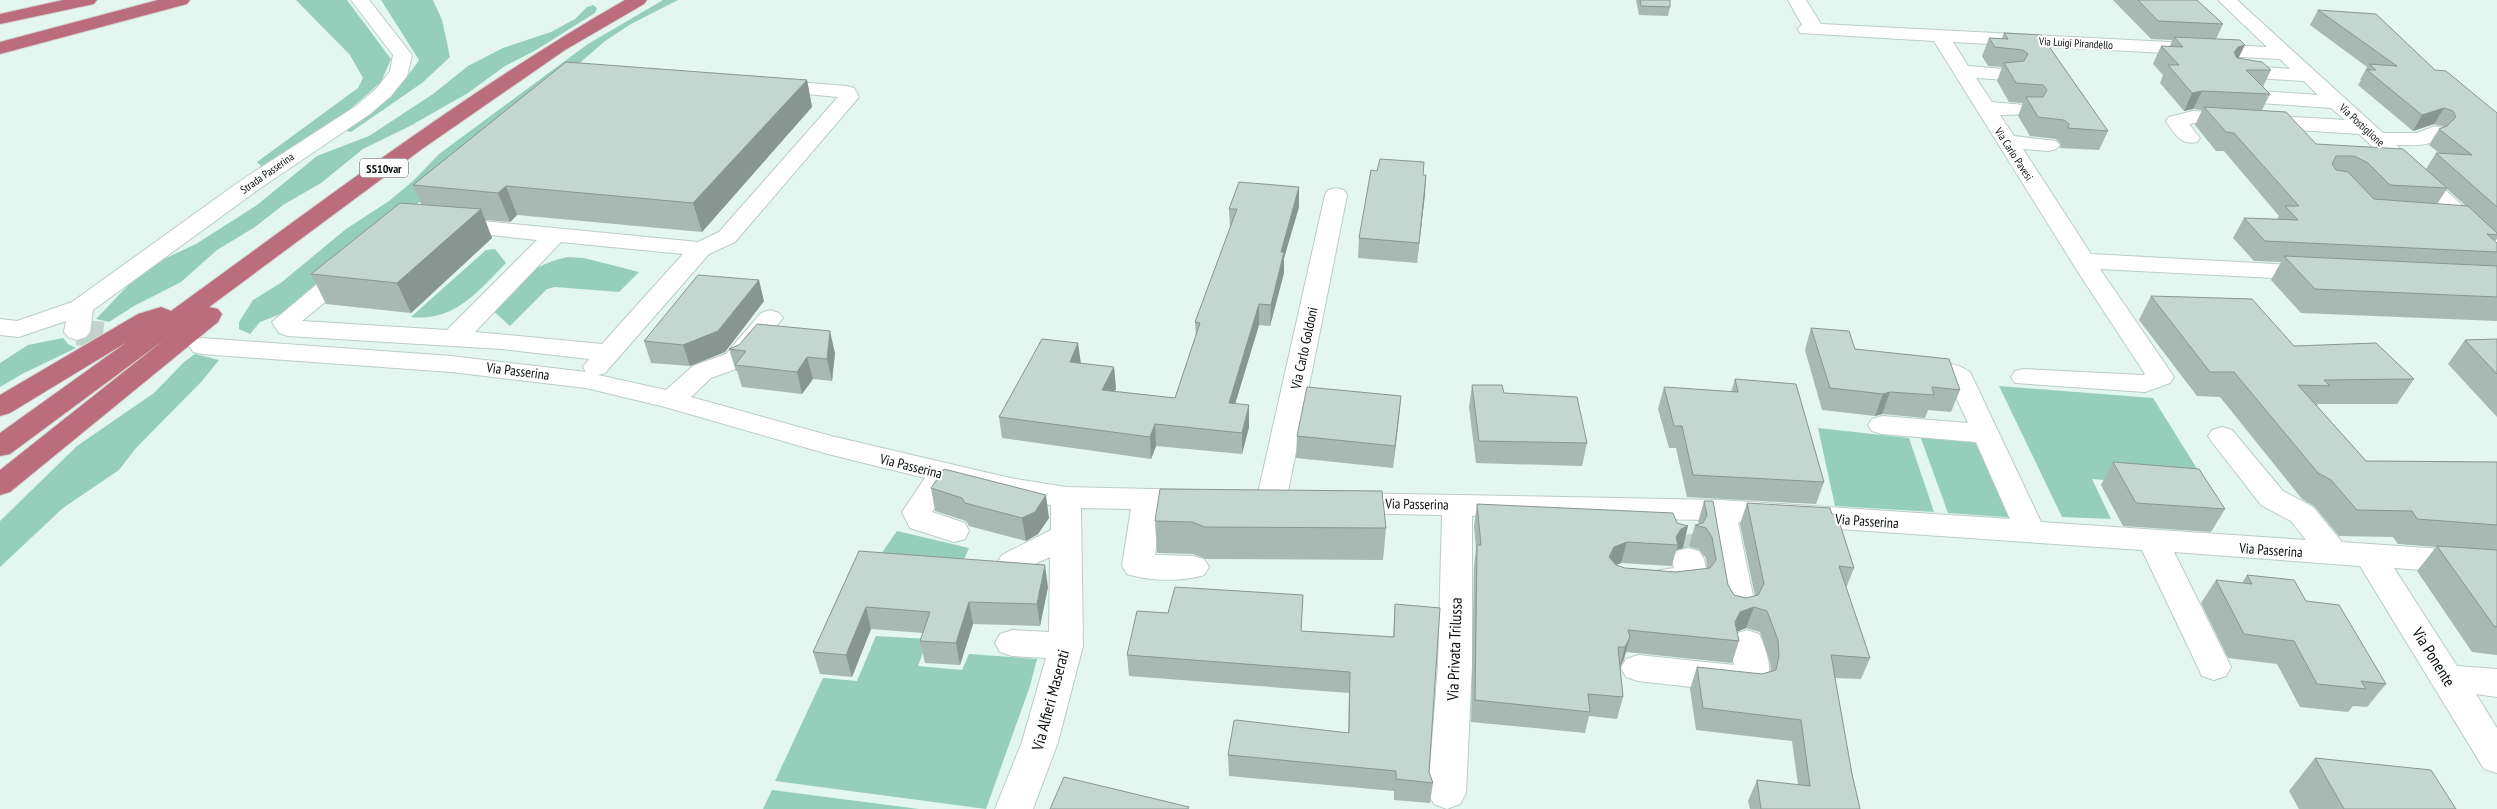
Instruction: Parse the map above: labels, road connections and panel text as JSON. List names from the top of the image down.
{
  "streets": {
    "highway": ["SS10var"],
    "street": [
      "Via Luigi Pirandello",
      "Via Postiglione",
      "Via Carlo Pavesi",
      "Strada Passerina",
      "Via Carlo Goldoni",
      "Via Passerina",
      "Via Privata Trilussa",
      "Via Ponente",
      "Via Alfieri Maserati"
    ]
  },
  "crossings": [
    ["Via Luigi Pirandello", "Via Postiglione"],
    ["Via Luigi Pirandello", "Via Carlo Pavesi"],
    ["Via Carlo Goldoni", "Via Passerina"],
    ["Via Passerina", "Via Privata Trilussa"],
    ["Via Passerina", "Via Ponente"],
    ["Via Passerina", "Via Alfieri Maserati"]
  ]
}
